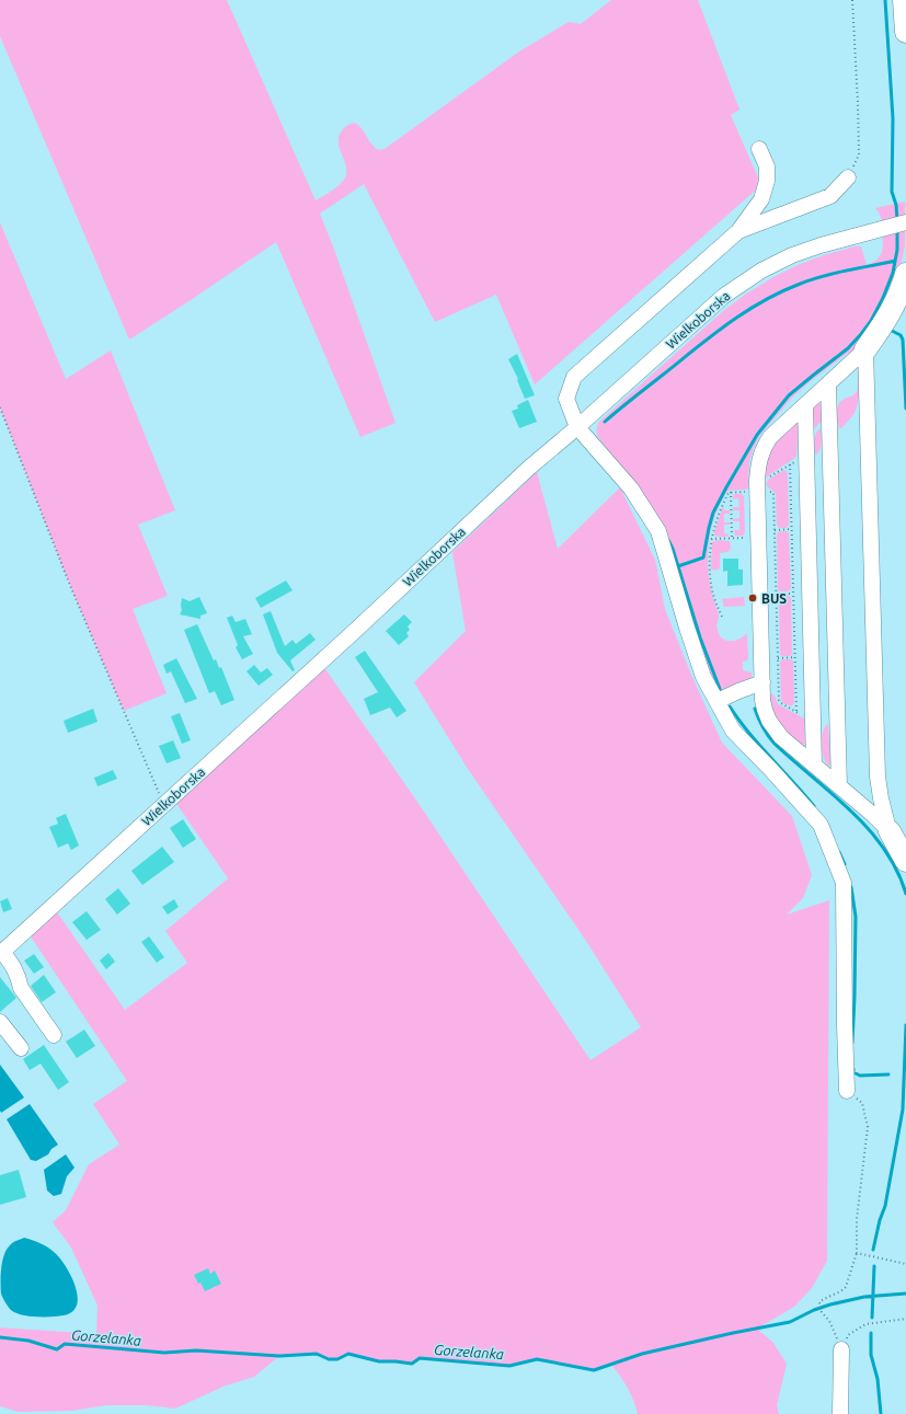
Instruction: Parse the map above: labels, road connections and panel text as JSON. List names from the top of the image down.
{
  "streets": {
    "street": ["Wielkoborska"]
  },
  "water": ["Gorzelanka"],
  "places": ["BUS"]
}
